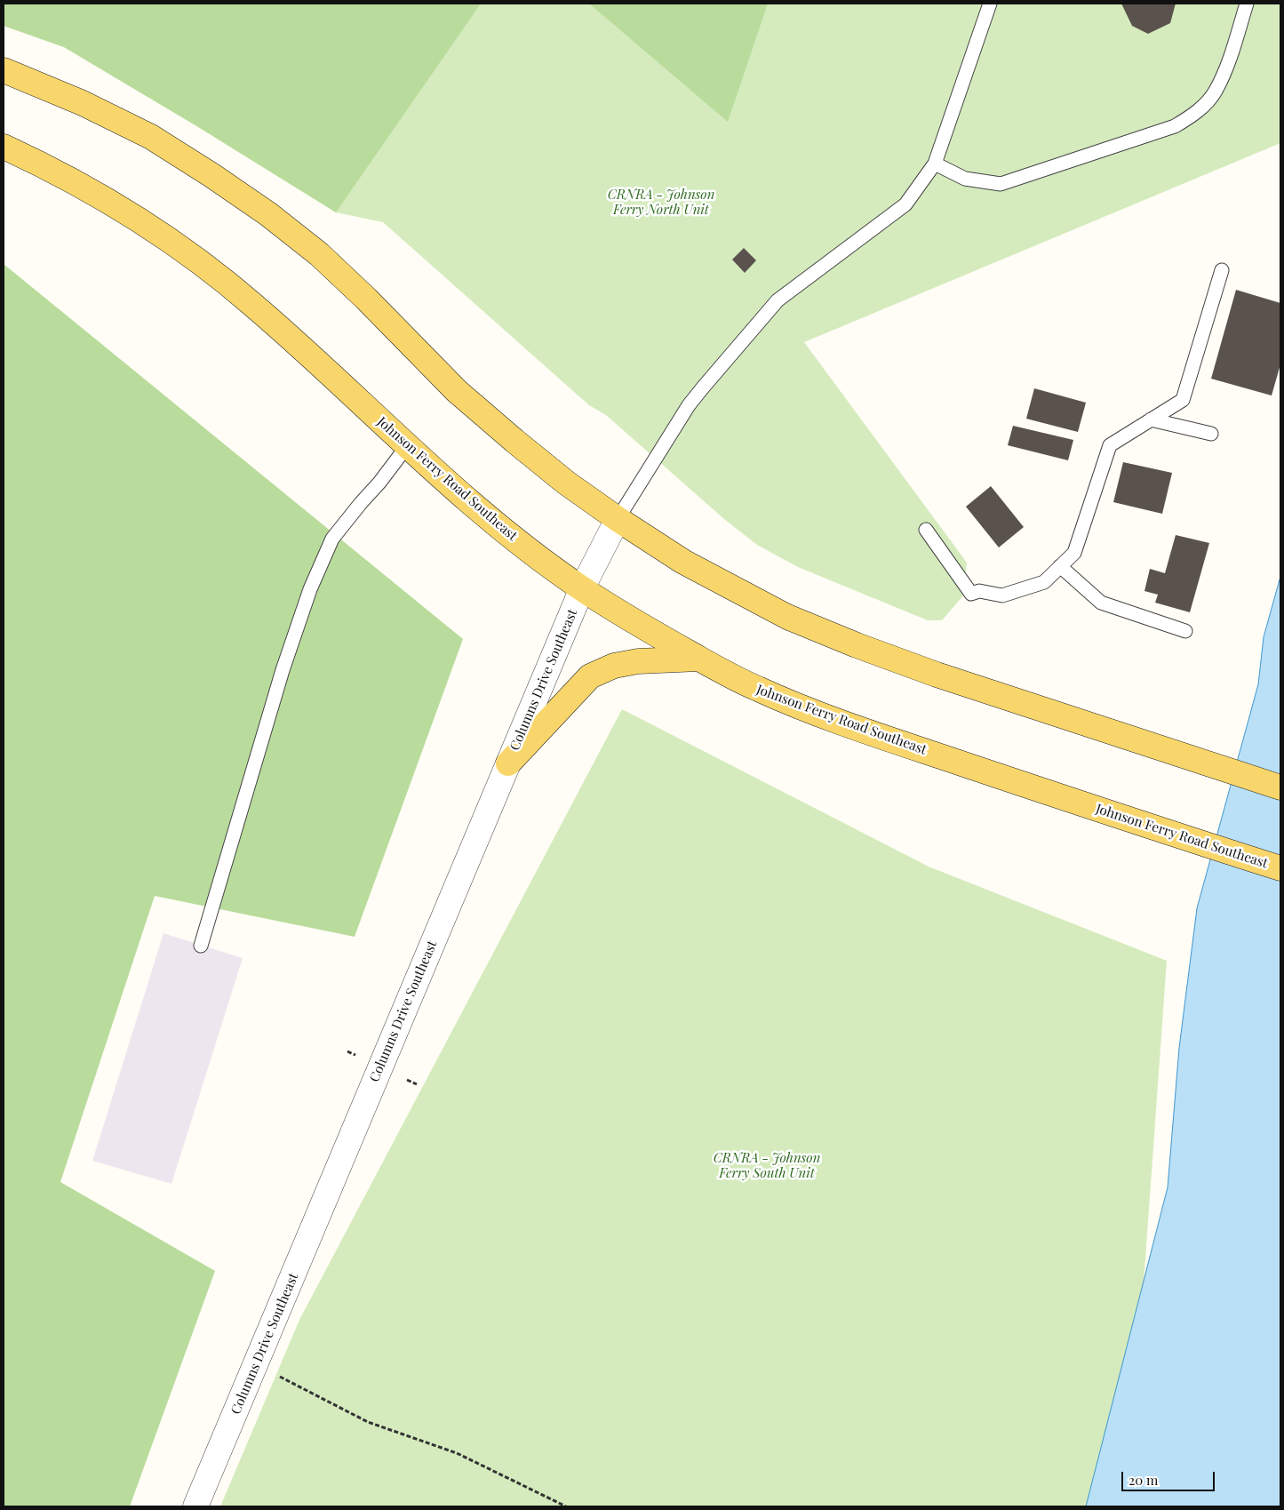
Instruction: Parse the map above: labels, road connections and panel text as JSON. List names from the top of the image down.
{
  "streets": {
    "main road": ["Johnson Ferry Road Southeast"],
    "street": ["Columns Drive Southeast"]
  },
  "crossings": [
    ["Johnson Ferry Road Southeast", "Columns Drive Southeast"]
  ],
  "parks": ["CRNRA - Johnson Ferry North Unit", "CRNRA - Johnson Ferry South Unit"],
  "scale_bar": "20 m"
}
